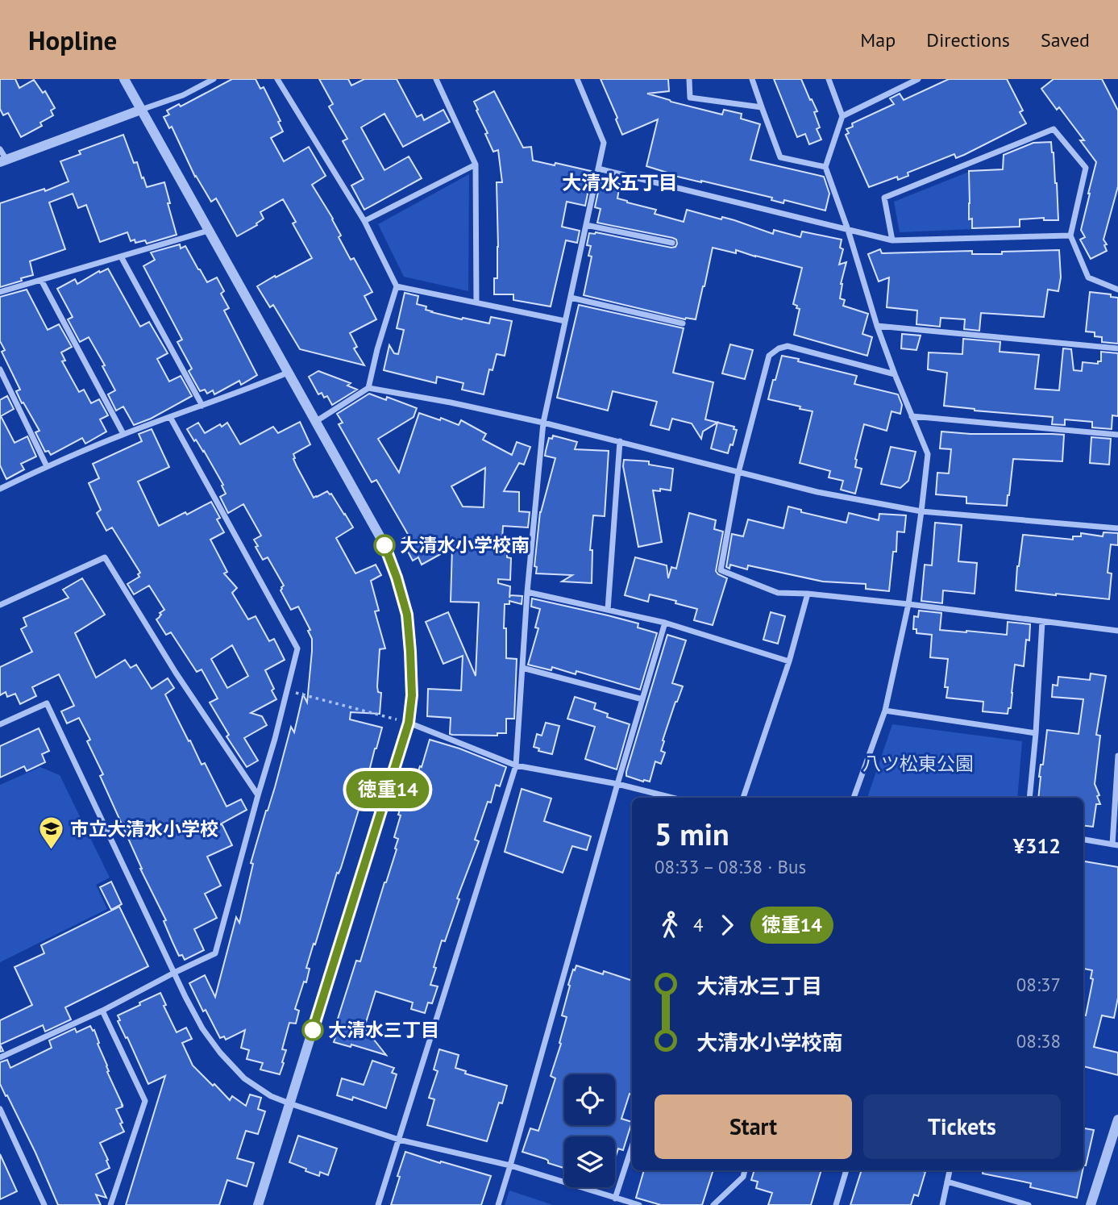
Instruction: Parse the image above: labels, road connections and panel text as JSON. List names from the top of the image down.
{
  "districts": ["大清水五丁目"],
  "parks": ["八ツ松東公園"],
  "places": {
    "other": ["大清水小学校南", "大清水三丁目"],
    "school or university": ["市立大清水小学校"]
  },
  "lines": ["bus line 徳重14"],
  "page": {
    "header": "Hopline",
    "nav": ["Map", "Directions", "Saved"],
    "on_map": "徳重14",
    "heading": ["5 min", "08:33 – 08:38 · Bus", "¥312"],
    "legs": ["4", "徳重14"],
    "list": [
      {
        "name": "大清水三丁目",
        "value": "08:37"
      },
      {
        "name": "大清水小学校南",
        "value": "08:38"
      }
    ],
    "buttons": ["Start", "Tickets"]
  }
}
